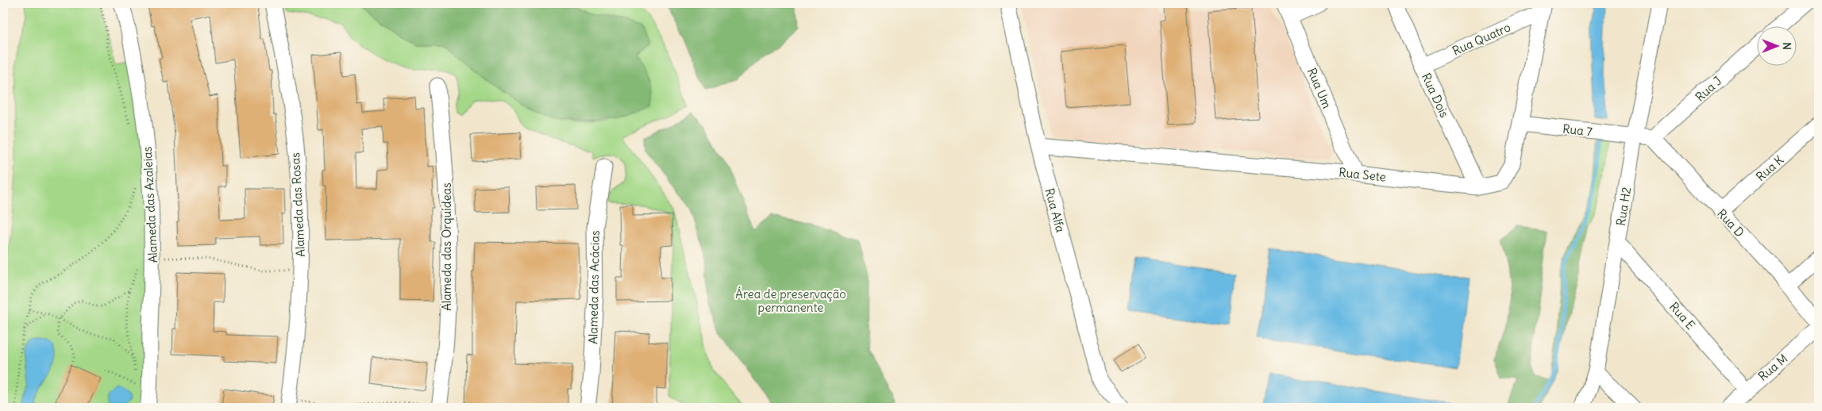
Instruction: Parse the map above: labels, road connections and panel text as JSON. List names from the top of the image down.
{
  "streets": {
    "street": [
      "Rua Quatro",
      "Rua Um",
      "Rua J",
      "Rua Dois",
      "Rua 7",
      "Rua K",
      "Rua Sete",
      "Alameda das Azaleias",
      "Alameda das Rosas",
      "Rua H2",
      "Rua Alfa",
      "Rua D",
      "Alameda das Orquídeas",
      "Alameda das Acácias",
      "Rua E",
      "Rua M"
    ]
  },
  "crossings": [
    ["Rua Quatro", "Rua Dois"],
    ["Rua Quatro", "Rua Sete"],
    ["Rua Um", "Rua Sete"],
    ["Rua J", "Rua D"],
    ["Rua Dois", "Rua Sete"],
    ["Rua 7", "Rua Sete"],
    ["Rua 7", "Rua H2"],
    ["Rua K", "Rua D"],
    ["Rua Sete", "Rua Alfa"],
    ["Rua H2", "Rua E"],
    ["Rua E", "Rua M"]
  ],
  "parks": ["Área de preservação permanente"],
  "north": "right"
}
